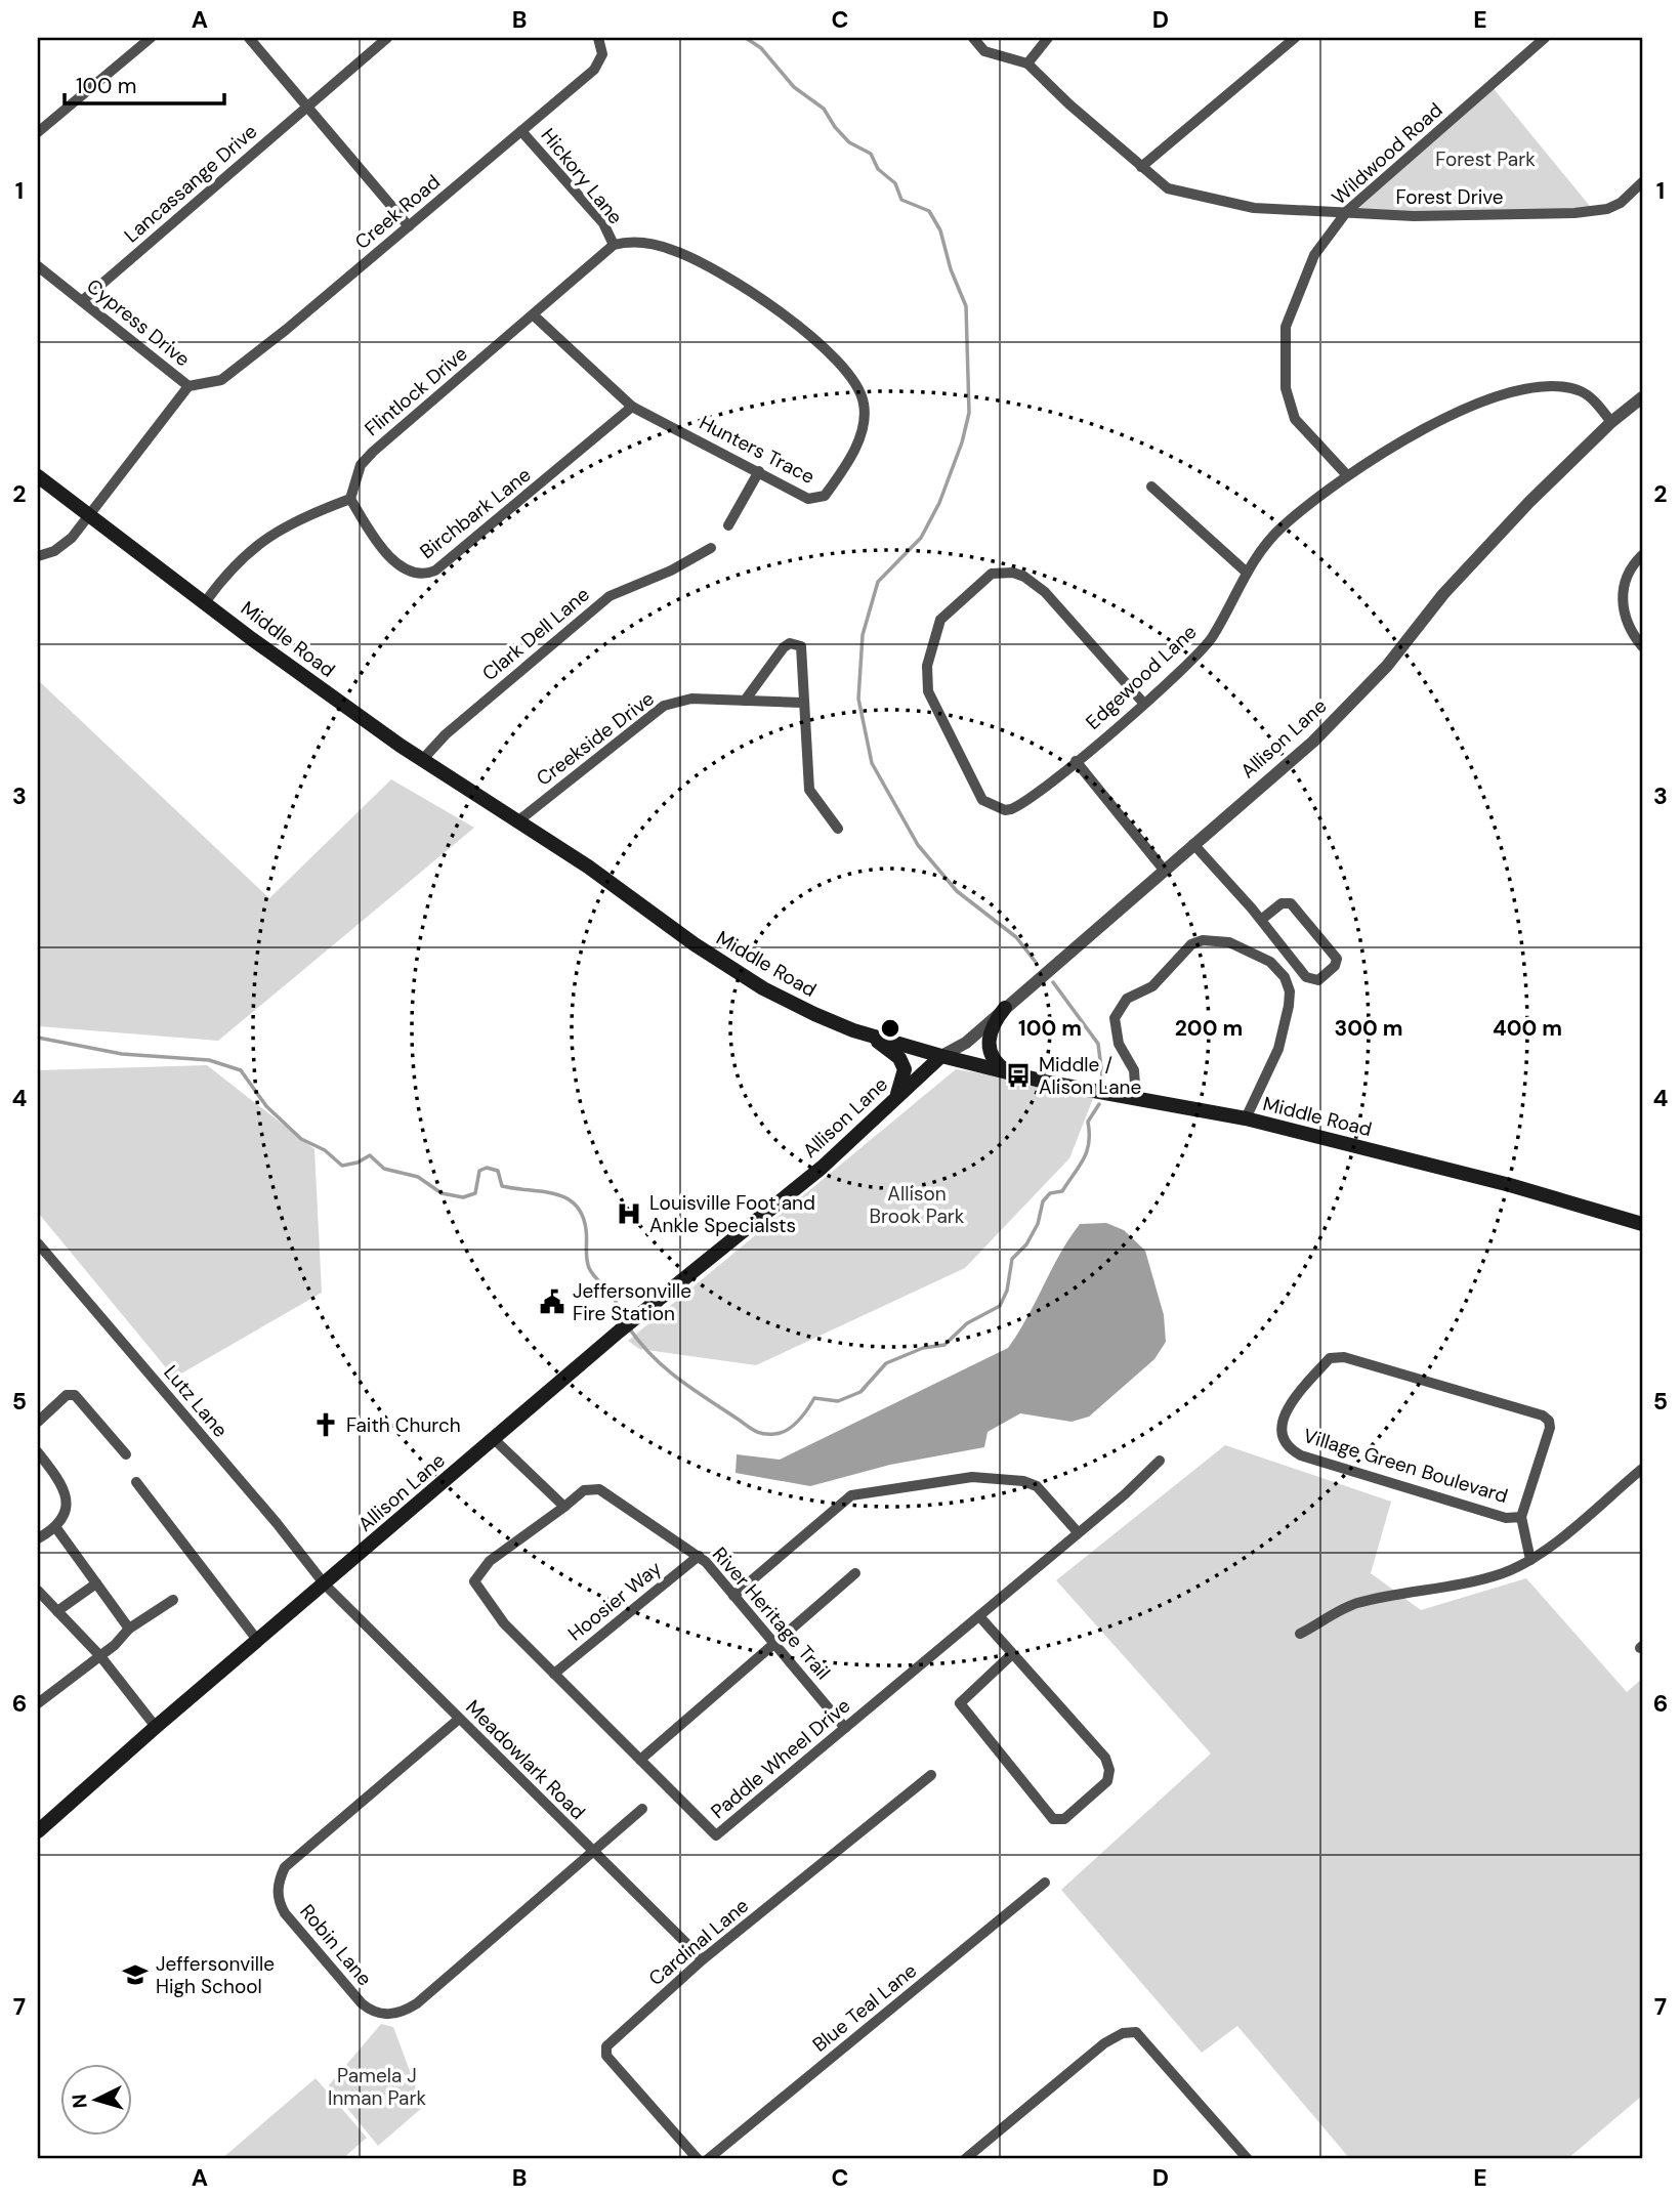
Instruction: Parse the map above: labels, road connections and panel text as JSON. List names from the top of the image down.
{
  "streets": {
    "main road": ["Middle Road", "Allison Lane"],
    "street": [
      "Wildwood Road",
      "Hickory Lane",
      "Lancassange Drive",
      "Forest Drive",
      "Creek Road",
      "Cypress Drive",
      "Flintlock Drive",
      "Hunters Trace",
      "Birchbark Lane",
      "Clark Dell Lane",
      "Edgewood Lane",
      "Creekside Drive",
      "Lutz Lane",
      "Village Green Boulevard",
      "Hoosier Way",
      "River Heritage Trail",
      "Paddle Wheel Drive",
      "Meadowlark Road",
      "Cardinal Lane",
      "Robin Lane",
      "Blue Teal Lane"
    ]
  },
  "crossings": [
    ["Wildwood Road", "Forest Drive"],
    ["Wildwood Road", "Edgewood Lane"],
    ["Hickory Lane", "Creek Road"],
    ["Hickory Lane", "Flintlock Drive"],
    ["Hickory Lane", "Hunters Trace"],
    ["Lancassange Drive", "Cypress Drive"],
    ["Creek Road", "Cypress Drive"],
    ["Cypress Drive", "Middle Road"],
    ["Flintlock Drive", "Hunters Trace"],
    ["Flintlock Drive", "Birchbark Lane"],
    ["Hunters Trace", "Birchbark Lane"],
    ["Clark Dell Lane", "Middle Road"],
    ["Middle Road", "Creekside Drive"],
    ["Middle Road", "Allison Lane"],
    ["Allison Lane", "Lutz Lane"],
    ["Allison Lane", "Meadowlark Road"],
    ["Lutz Lane", "Meadowlark Road"],
    ["Hoosier Way", "River Heritage Trail"],
    ["Hoosier Way", "Paddle Wheel Drive"],
    ["River Heritage Trail", "Paddle Wheel Drive"],
    ["Meadowlark Road", "Cardinal Lane"],
    ["Meadowlark Road", "Robin Lane"]
  ],
  "parks": ["Forest Park", "Allison Brook Park", "Pamela J Inman Park"],
  "places": {
    "bus stop": ["Middle / Alison Lane"],
    "hospital": ["Louisville Foot and Ankle Specialsts"],
    "public building": ["Jeffersonville Fire Station"],
    "church": ["Faith Church"],
    "school or university": ["Jeffersonville High School"]
  },
  "scale_bar": "100 m",
  "north": "left",
  "grid": {
    "columns": [
      "A",
      "B",
      "C",
      "D",
      "E"
    ],
    "rows": [
      "1",
      "2",
      "3",
      "4",
      "5",
      "6",
      "7"
    ]
  },
  "rings": [
    "100 m",
    "200 m",
    "300 m",
    "400 m"
  ]
}
